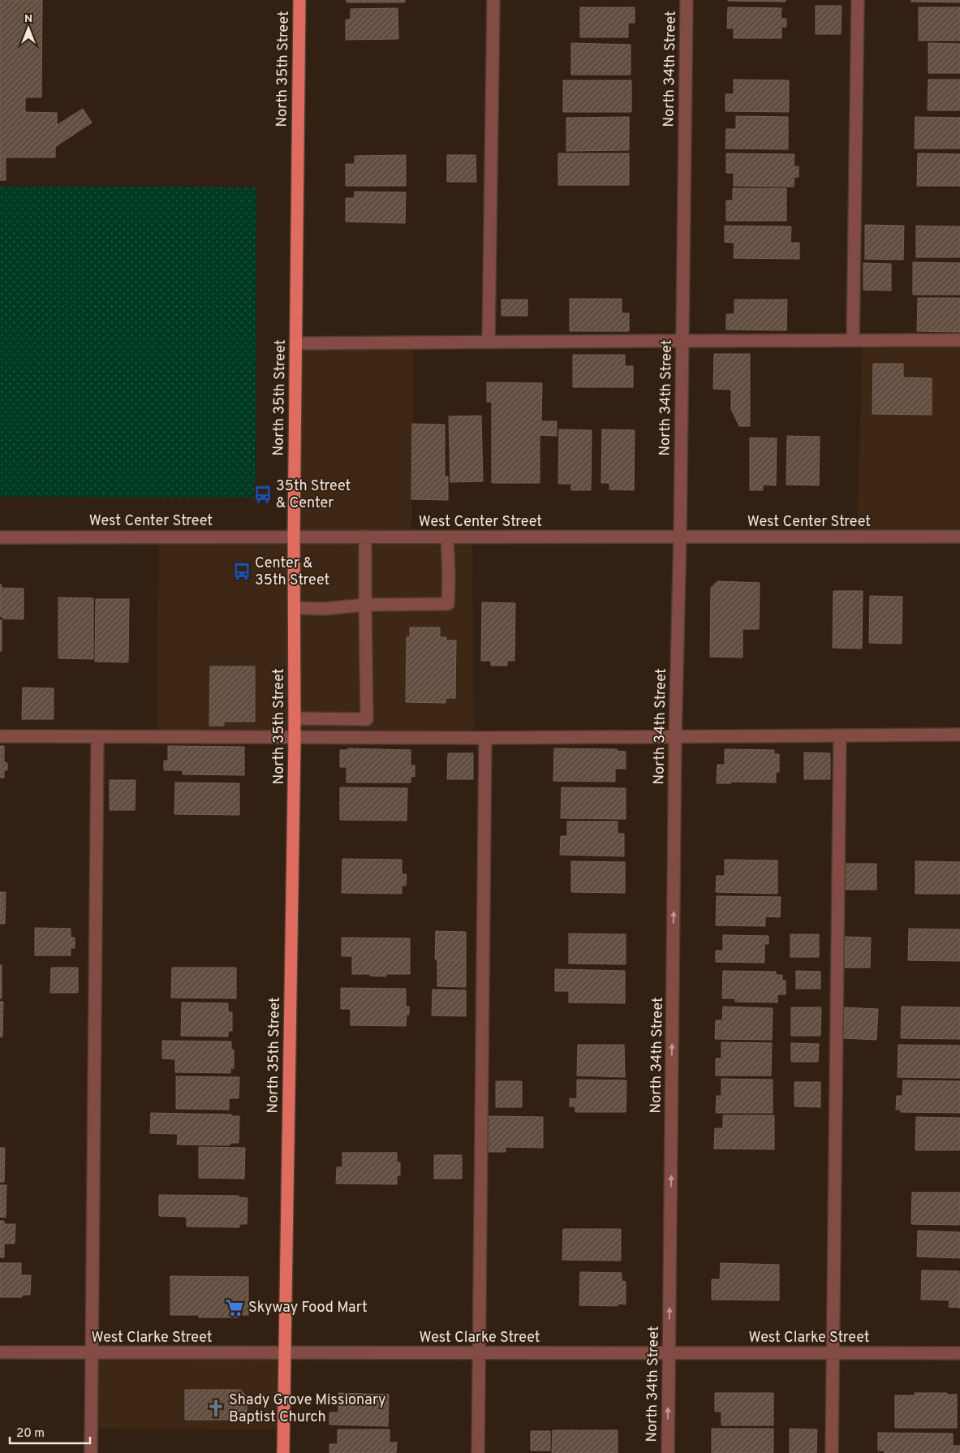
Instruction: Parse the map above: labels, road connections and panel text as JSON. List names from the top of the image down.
{
  "streets": {
    "main road": ["North 35th Street"],
    "street": ["North 34th Street", "West Center Street", "West Clarke Street"]
  },
  "crossings": [
    ["North 35th Street", "West Center Street"],
    ["North 35th Street", "West Clarke Street"],
    ["North 34th Street", "West Center Street"],
    ["North 34th Street", "West Clarke Street"]
  ],
  "one_way": ["North 34th Street"],
  "places": {
    "bus stop": ["35th Street & Center", "Center & 35th Street"],
    "supermarket": ["Skyway Food Mart"],
    "church": ["Shady Grove Missionary Baptist Church"]
  },
  "scale_bar": "20 m",
  "north": "top"
}
